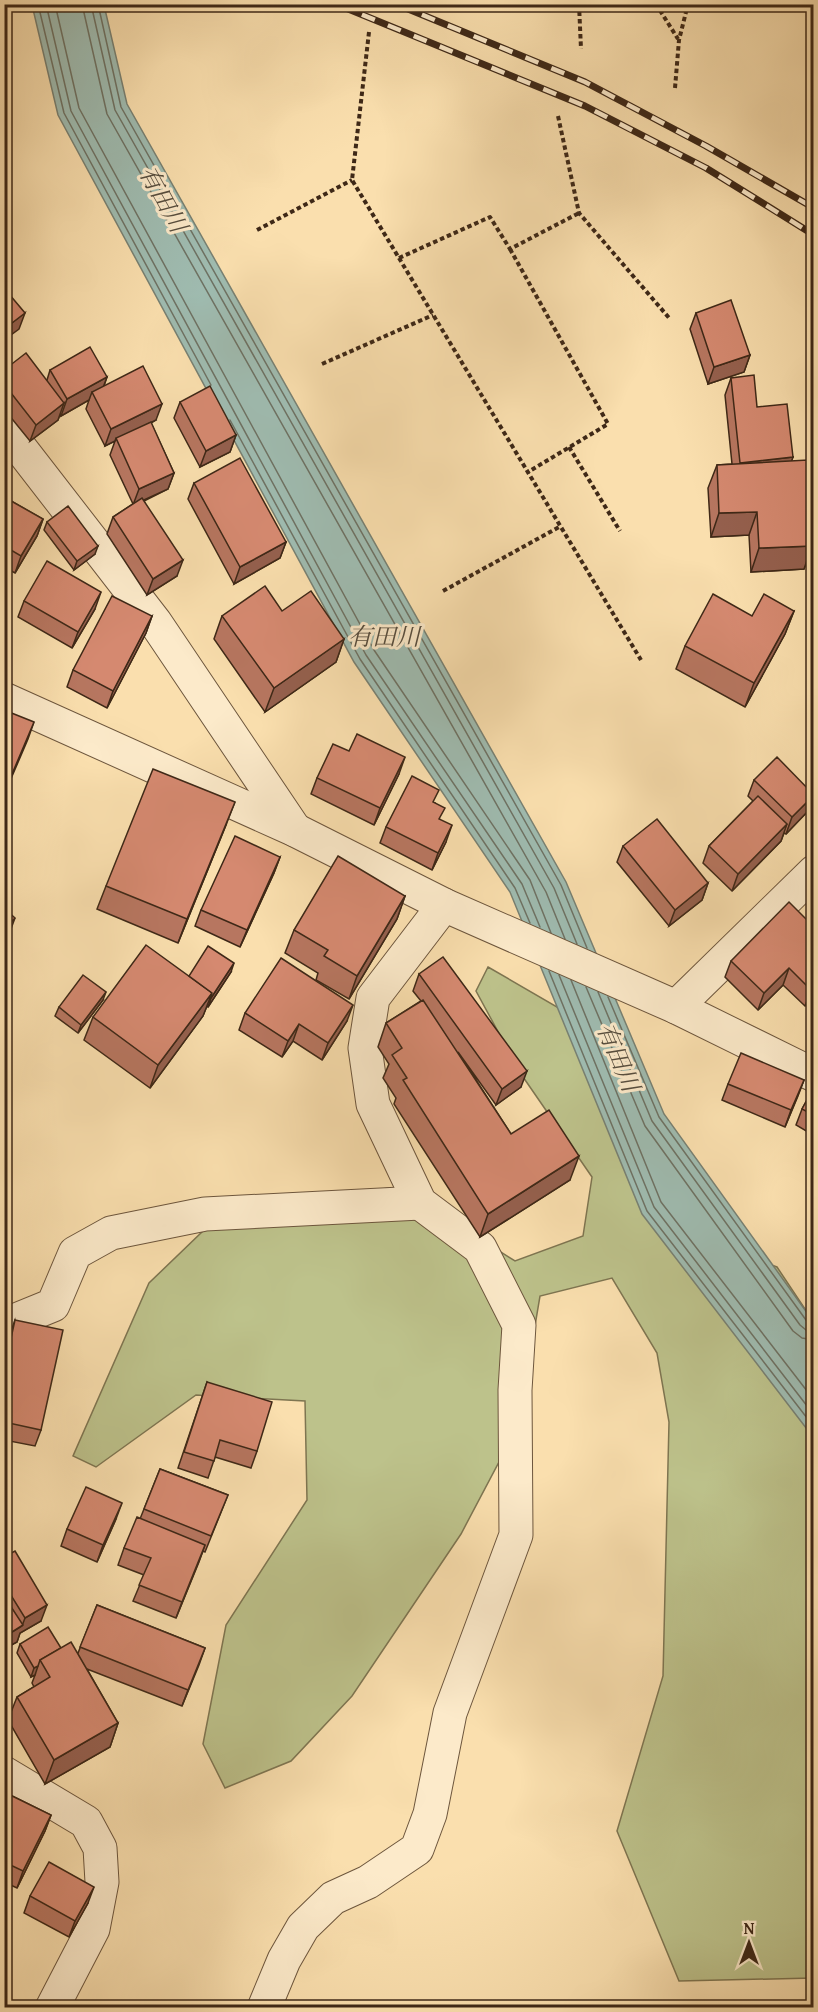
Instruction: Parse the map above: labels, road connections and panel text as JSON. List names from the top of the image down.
{
  "water": ["有田川"],
  "north": "top"
}
